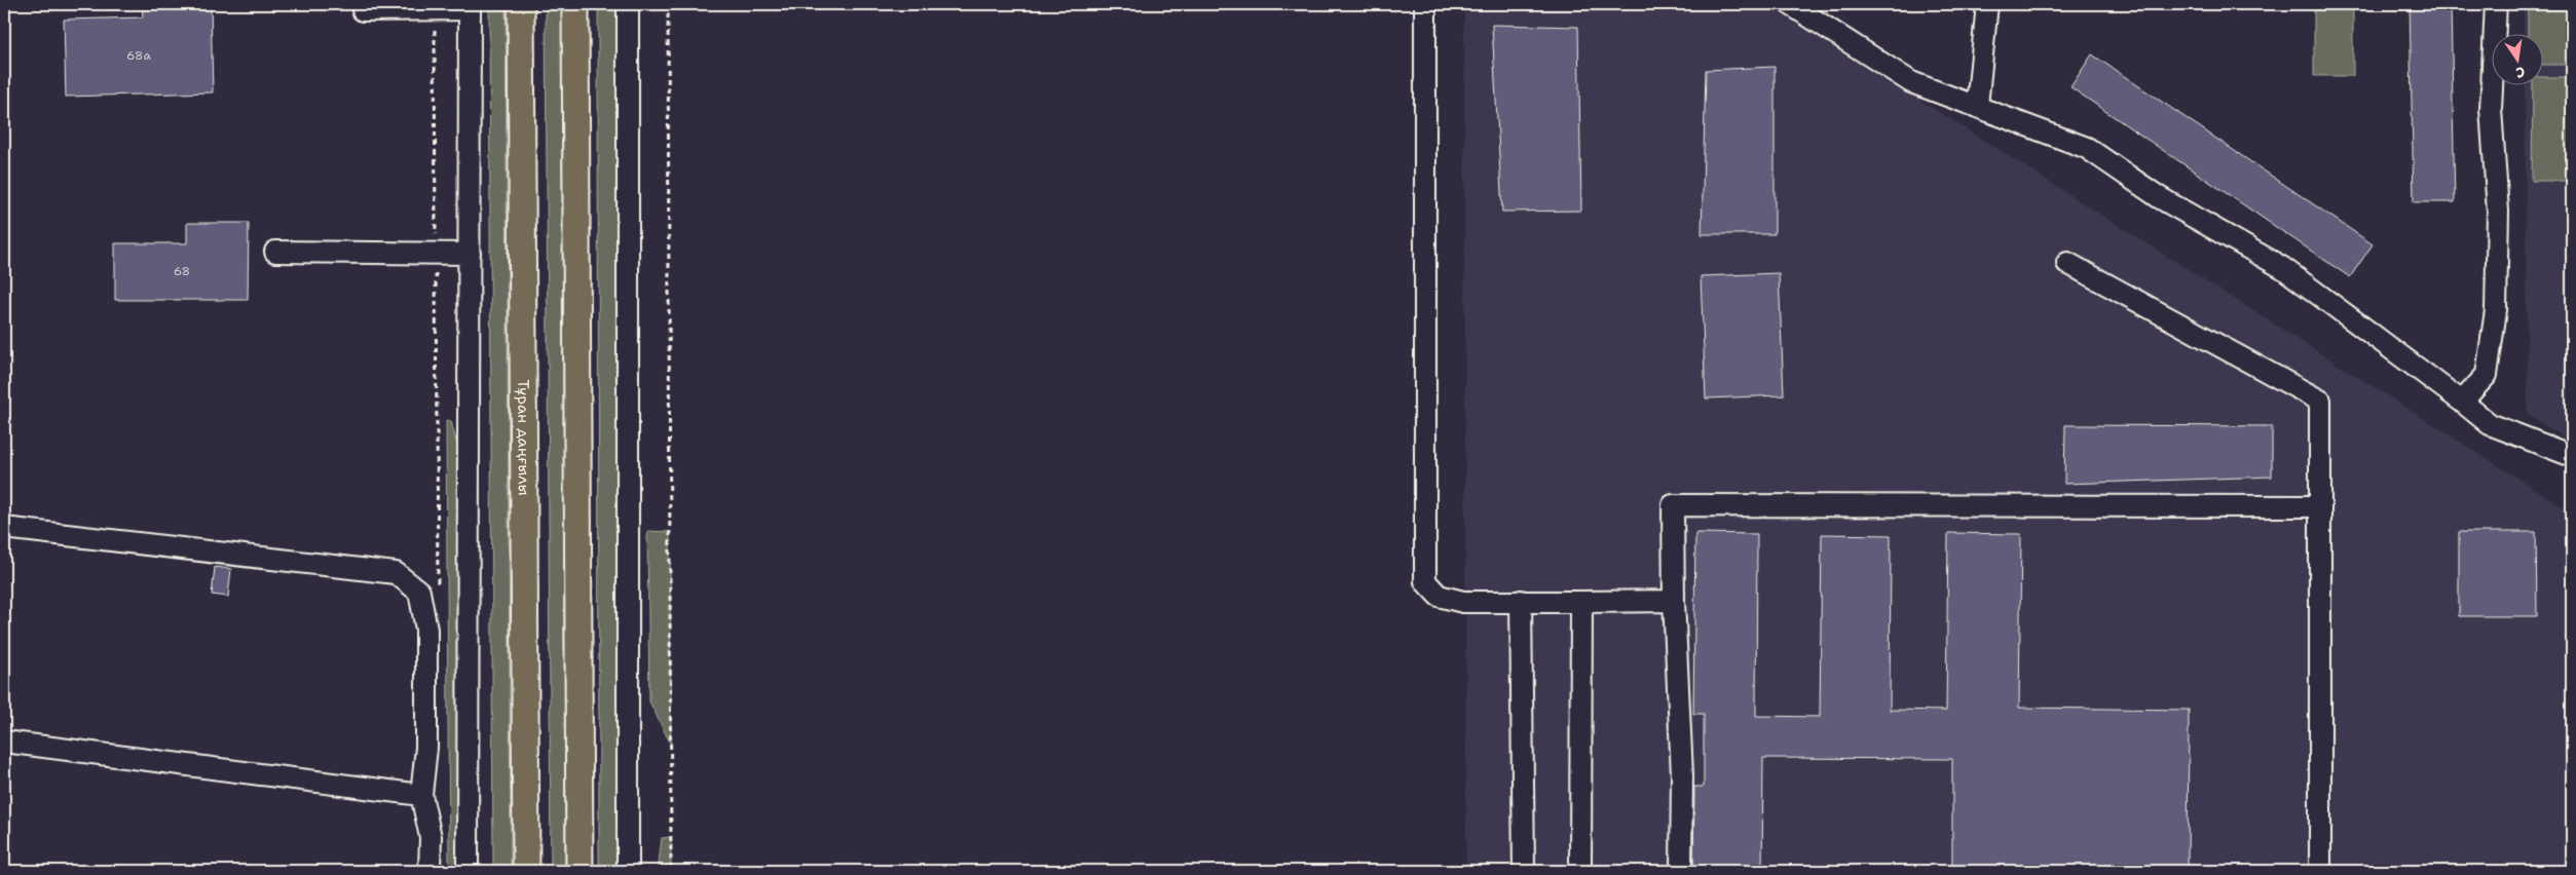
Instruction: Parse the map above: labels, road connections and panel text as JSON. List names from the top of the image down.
{
  "streets": {
    "main road": ["Тұран даңғылы"]
  },
  "house_numbers": ["68а", "68"],
  "north": "bottom"
}
